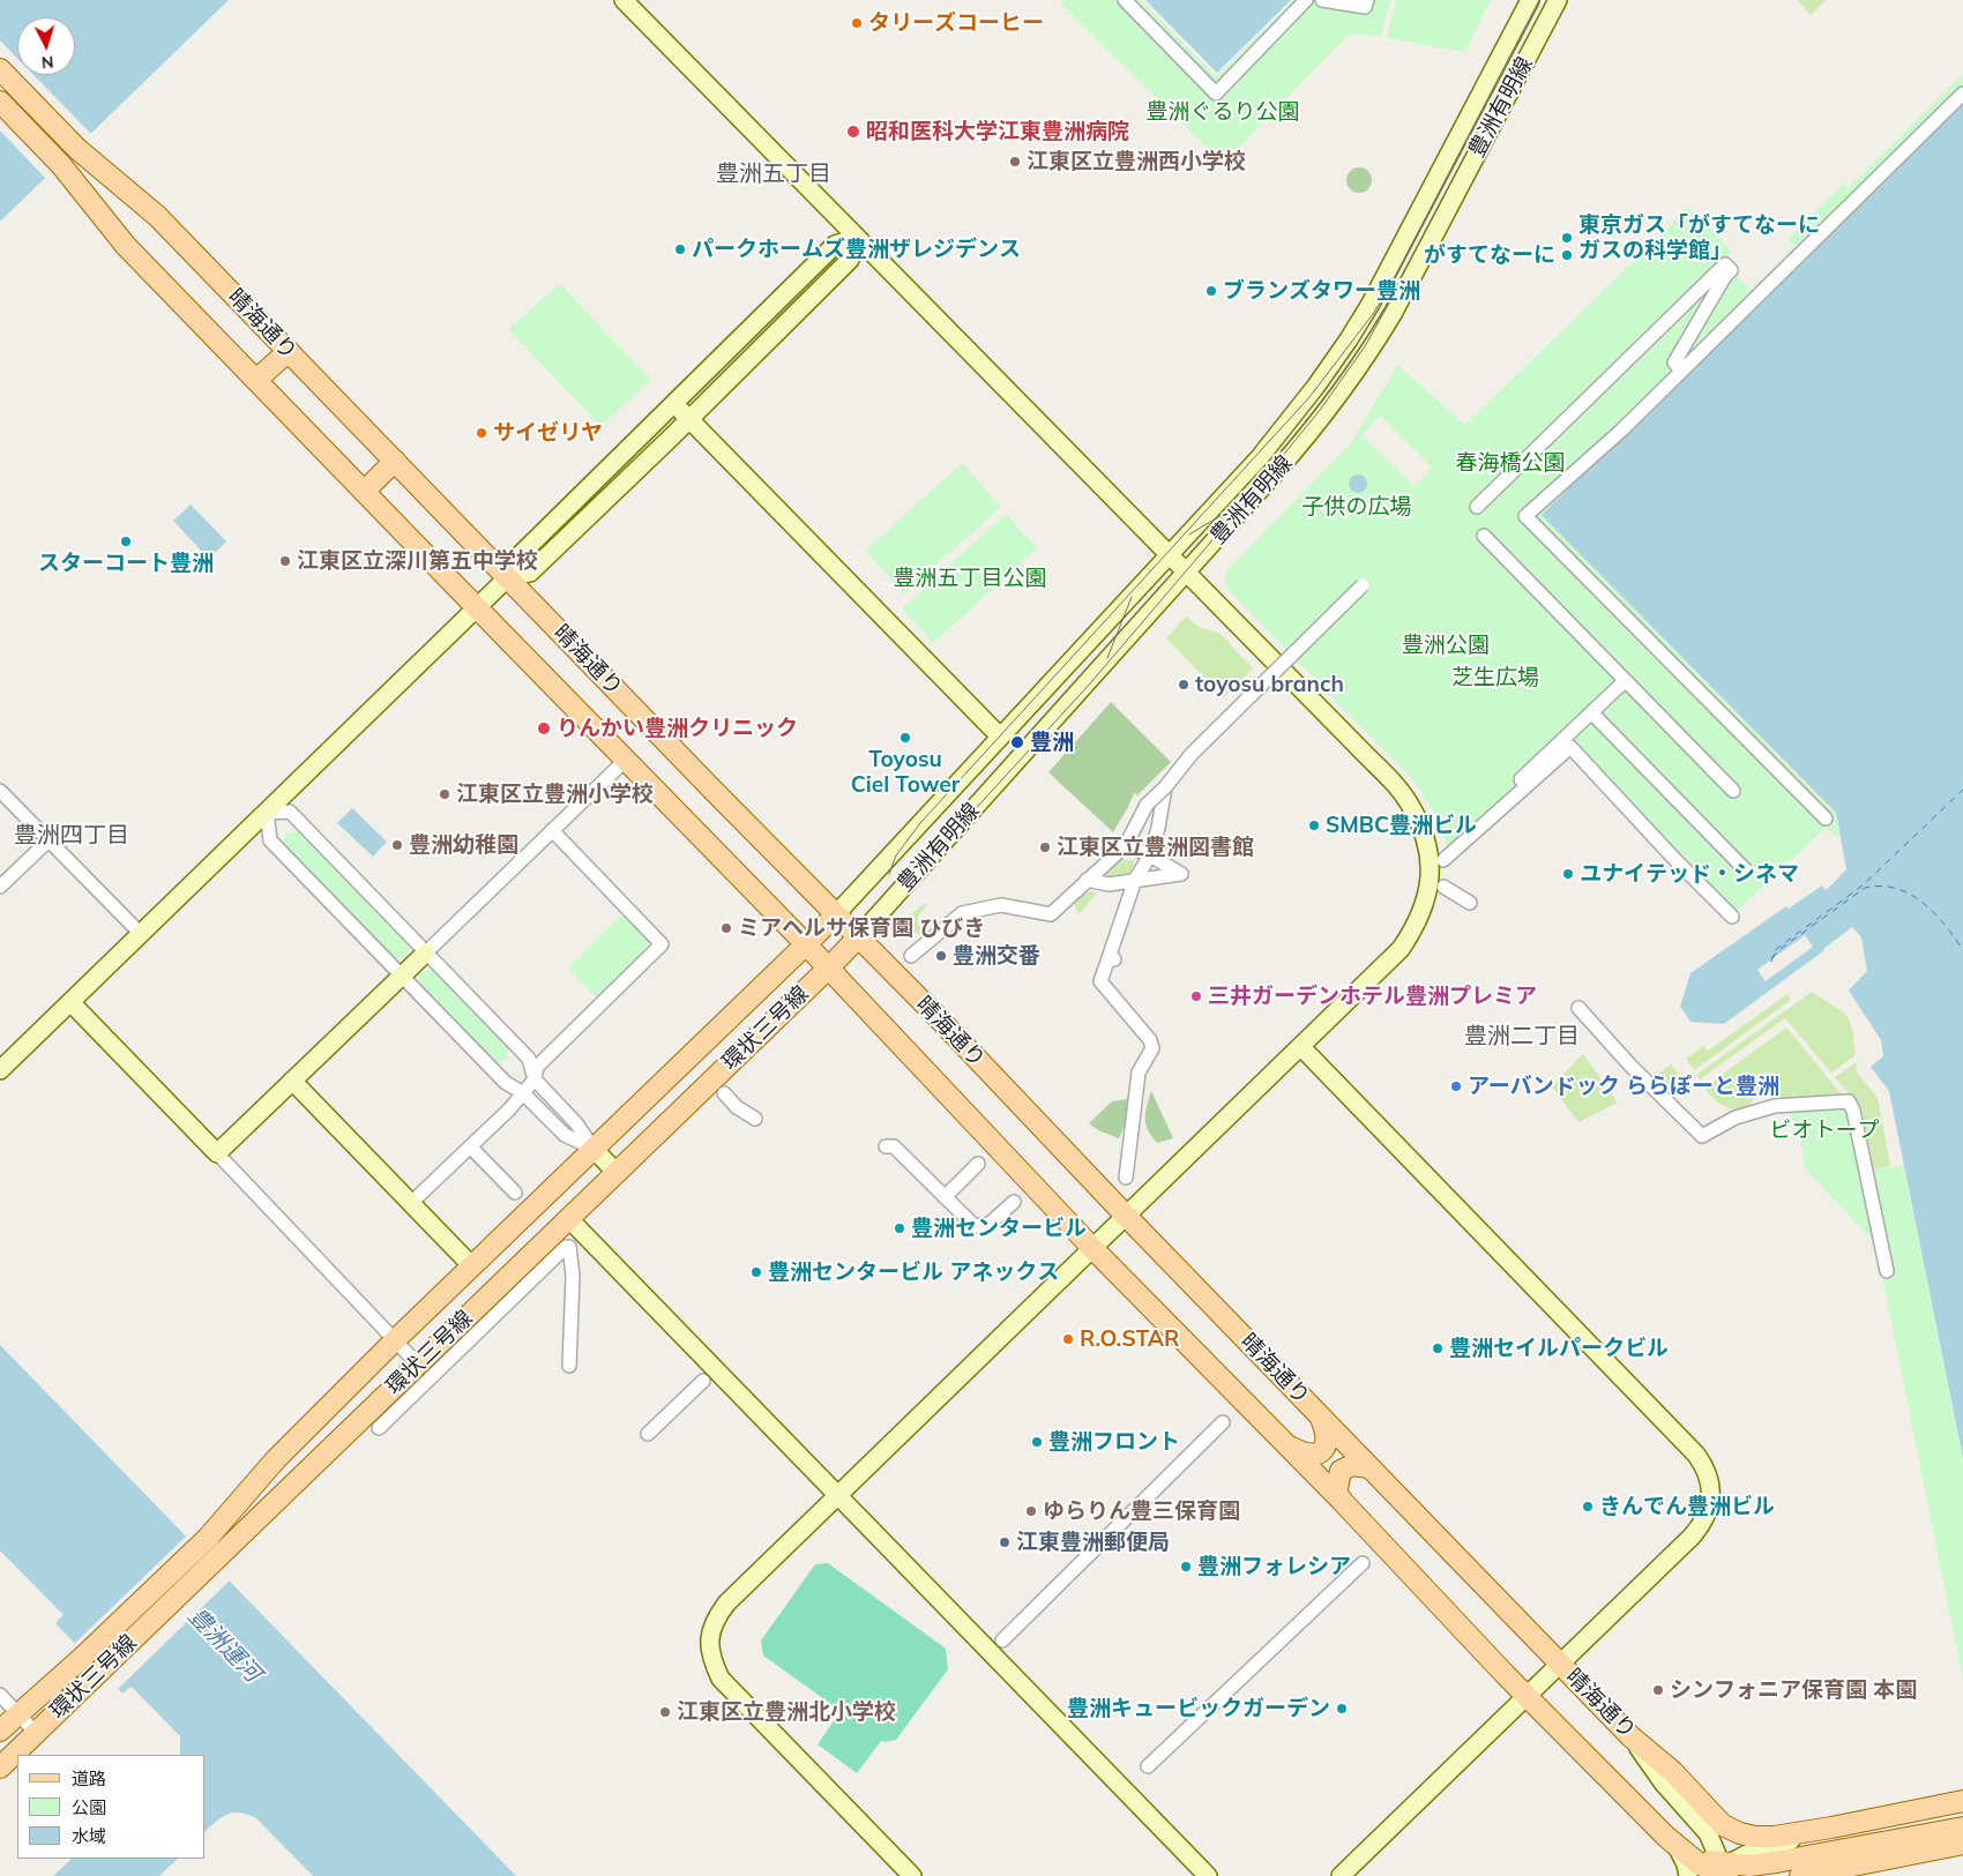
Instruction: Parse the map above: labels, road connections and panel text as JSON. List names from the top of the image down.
{
  "streets": {
    "main road": ["晴海通り", "環状三号線"],
    "street": ["豊洲有明線"]
  },
  "crossings": [
    ["豊洲有明線", "晴海通り"],
    ["豊洲有明線", "環状三号線"],
    ["晴海通り", "環状三号線"]
  ],
  "districts": ["豊洲五丁目", "豊洲四丁目", "豊洲二丁目"],
  "water": ["豊洲運河"],
  "parks": [
    "豊洲ぐるり公園",
    "春海橋公園",
    "子供の広場",
    "豊洲五丁目公園",
    "豊洲公園",
    "芝生広場",
    "ビオトープ"
  ],
  "places": [
    "タリーズコーヒー",
    "昭和医科大学江東豊洲病院",
    "江東区立豊洲西小学校",
    "東京ガス「がすてなーに ガスの科学館」",
    "パークホームズ豊洲ザレジデンス",
    "がすてなーに",
    "ブランズタワー豊洲",
    "サイゼリヤ",
    "スターコート豊洲",
    "江東区立深川第五中学校",
    "toyosu branch",
    "りんかい豊洲クリニック",
    "Toyosu Ciel Tower",
    "豊洲",
    "江東区立豊洲小学校",
    "SMBC豊洲ビル",
    "豊洲幼稚園",
    "江東区立豊洲図書館",
    "ユナイテッド・シネマ",
    "ミアヘルサ保育園 ひびき",
    "豊洲交番",
    "三井ガーデンホテル豊洲プレミア",
    "アーバンドック ららぽーと豊洲",
    "豊洲センタービル",
    "豊洲センタービル アネックス",
    "R.O.STAR",
    "豊洲セイルパークビル",
    "豊洲フロント",
    "きんでん豊洲ビル",
    "ゆらりん豊三保育園",
    "江東豊洲郵便局",
    "豊洲フォレシア",
    "シンフォニア保育園 本園",
    "豊洲キュービックガーデン",
    "江東区立豊洲北小学校"
  ],
  "legend": ["道路", "公園", "水域"],
  "north": "bottom"
}
